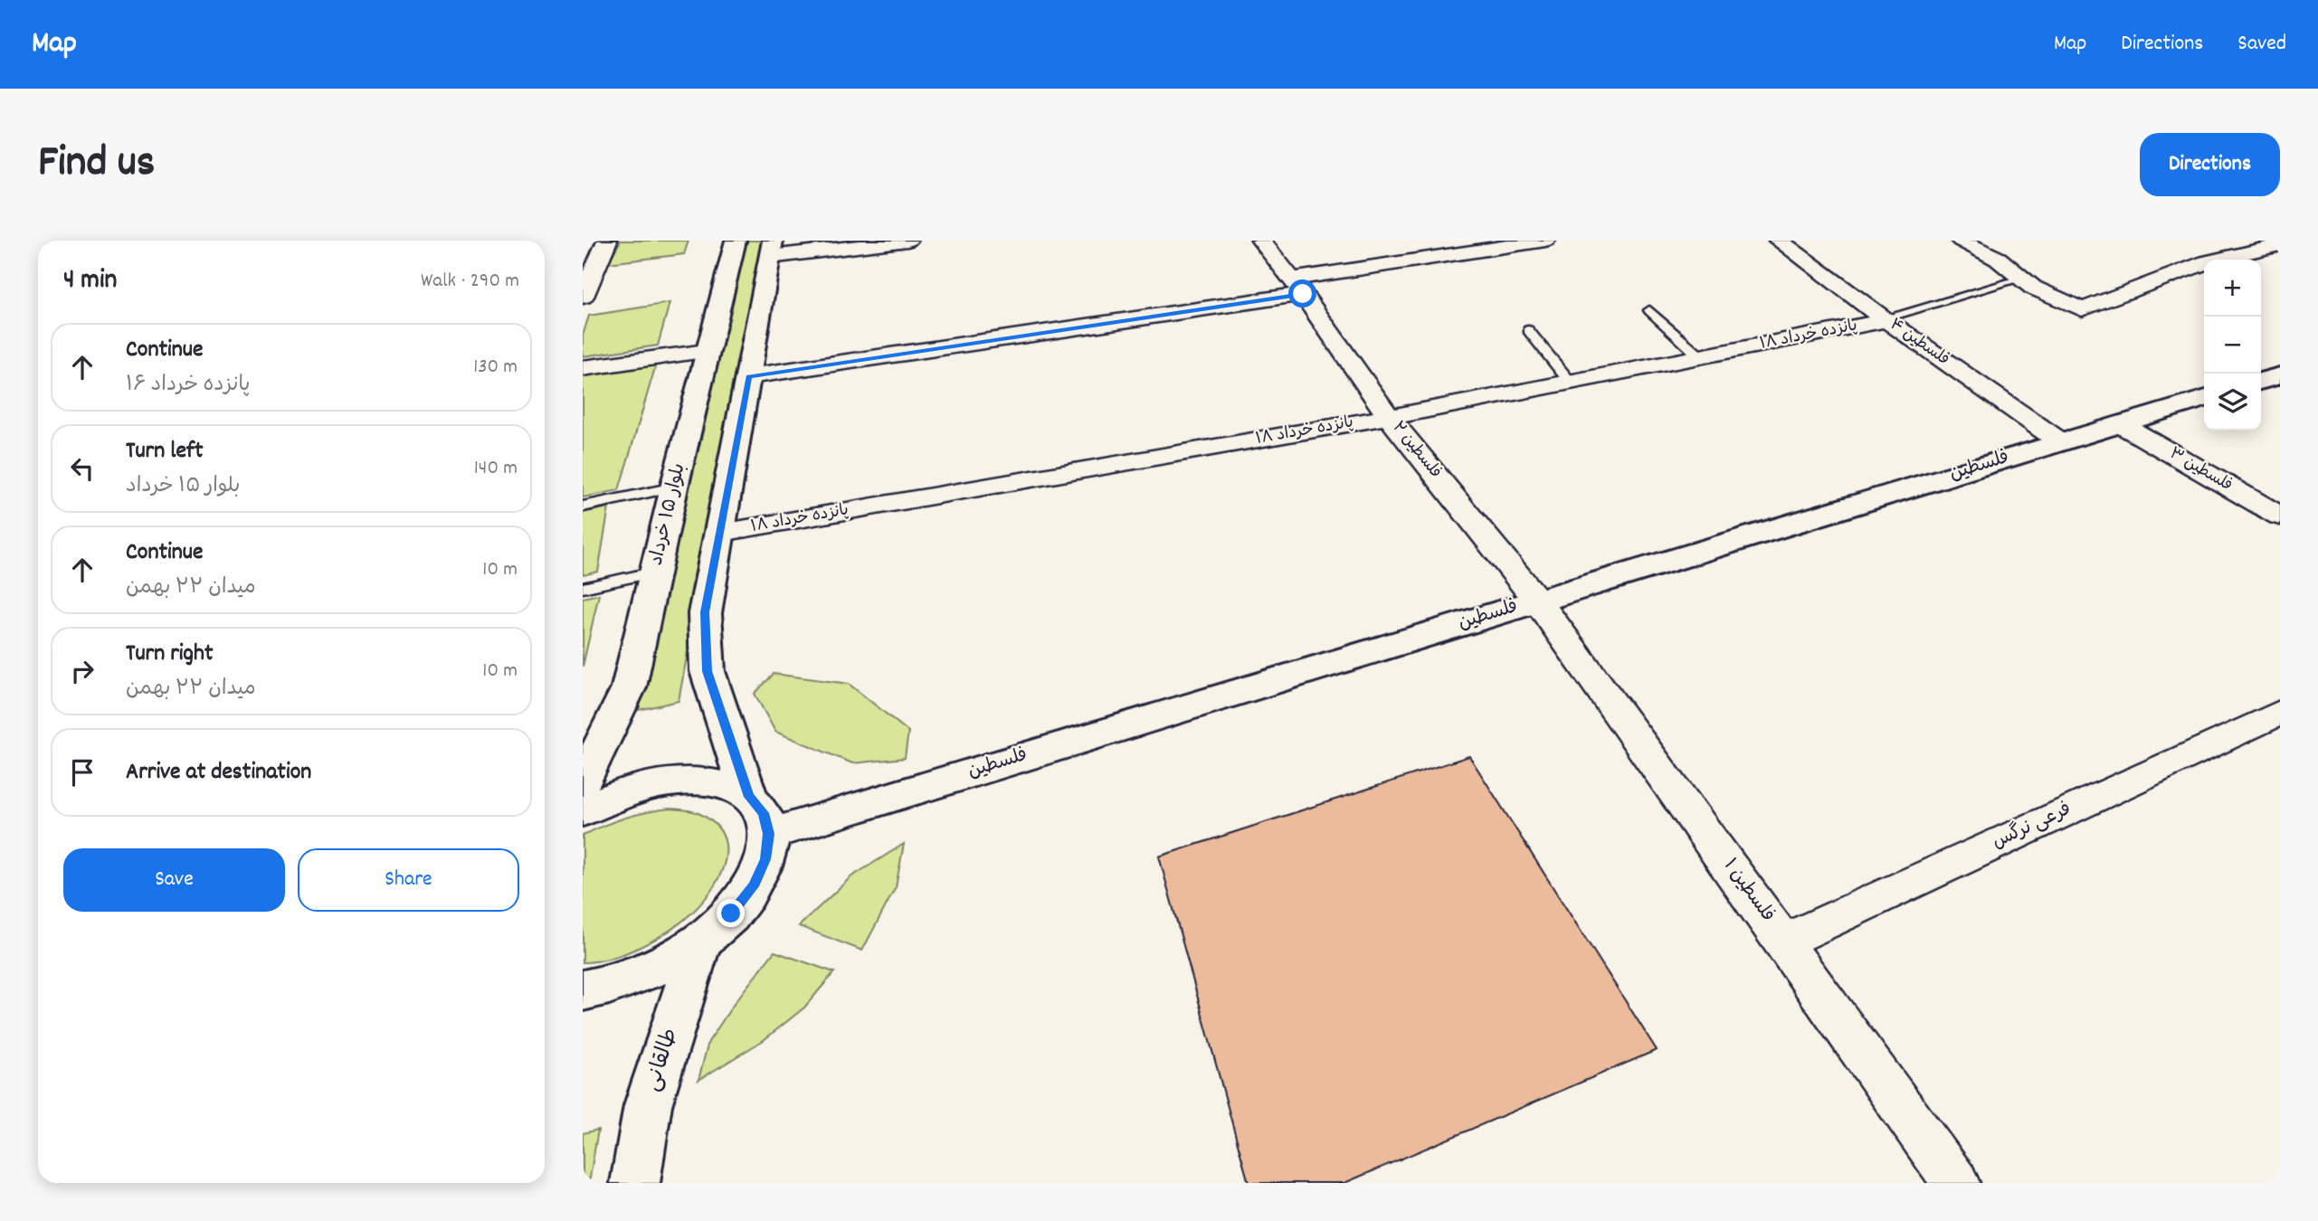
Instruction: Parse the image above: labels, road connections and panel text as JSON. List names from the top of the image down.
{
  "streets": {
    "main road": ["فلسطین", "بلوار ۱۵ خرداد", "طالقانی"],
    "street": [
      "پانزده خرداد ۱۸",
      "فلسطین ۴",
      "فلسطین ۲",
      "فلسطین ۳",
      "فرعی نرگس",
      "فلسطین ۱"
    ]
  },
  "crossings": [
    ["پانزده خرداد ۱۸", "فلسطین ۴"],
    ["پانزده خرداد ۱۸", "فلسطین ۲"],
    ["فلسطین ۴", "فلسطین"],
    ["فلسطین ۲", "فلسطین"],
    ["فلسطین ۲", "فلسطین ۱"],
    ["فلسطین", "فلسطین ۳"],
    ["فلسطین", "فلسطین ۱"],
    ["فرعی نرگس", "فلسطین ۱"]
  ],
  "page": {
    "header": "Map",
    "nav": ["Map", "Directions", "Saved"],
    "title": "Find us",
    "buttons": [
      "Directions",
      ["Save", "Share"]
    ],
    "heading": ["4 min", "Walk · 290 m"],
    "map_buttons": ["+", "−"],
    "list": [
      ["Continue", "پانزده خرداد ۱۶", "130 m"],
      ["Turn left", "بلوار ۱۵ خرداد", "140 m"],
      ["Continue", "میدان ۲۲ بهمن", "10 m"],
      ["Turn right", "میدان ۲۲ بهمن", "10 m"],
      "Arrive at destination"
    ]
  }
}
